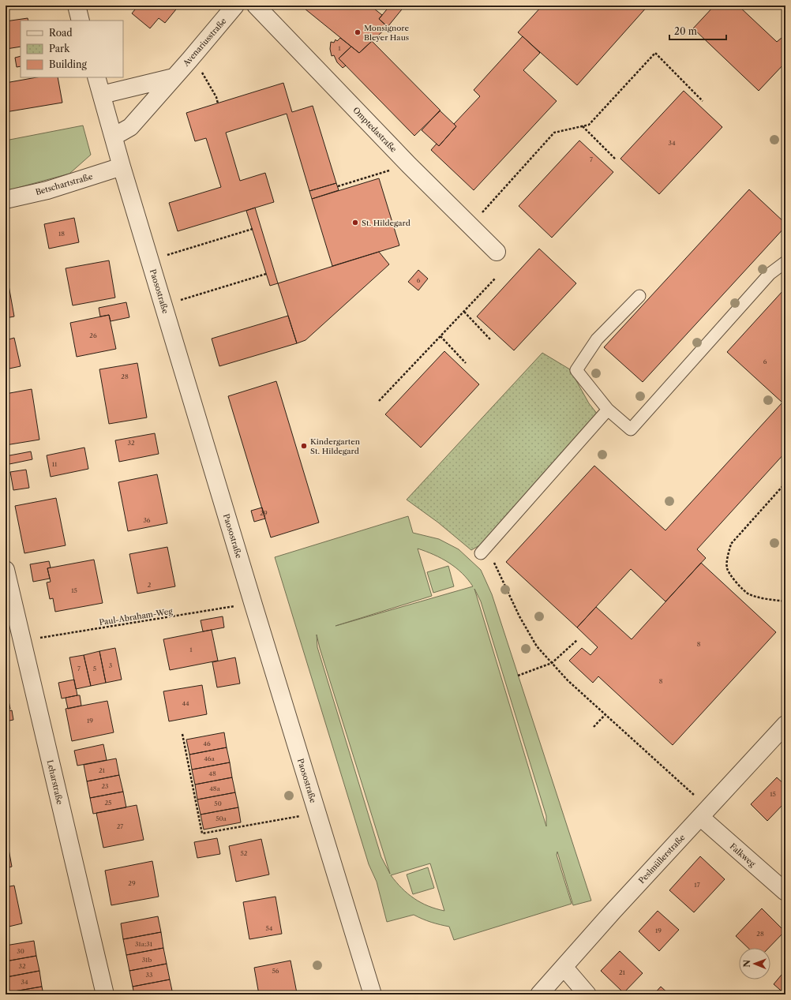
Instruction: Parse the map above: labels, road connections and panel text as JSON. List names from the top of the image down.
{
  "streets": {
    "street": [
      "Avenariusstraße",
      "Omptedastraße",
      "Betschartstraße",
      "Paosostraße",
      "Leharstraße",
      "Falkweg",
      "Peslmüllerstraße"
    ],
    "path": ["Paul-Abraham-Weg"]
  },
  "crossings": [
    ["Avenariusstraße", "Paosostraße"],
    ["Betschartstraße", "Paosostraße"],
    ["Paosostraße", "Paul-Abraham-Weg"],
    ["Paul-Abraham-Weg", "Leharstraße"],
    ["Falkweg", "Peslmüllerstraße"]
  ],
  "places": ["Monsignore Bleyer Haus", "St. Hildegard", "Kindergarten St. Hildegard"],
  "house_numbers": [
    "1",
    "34",
    "7",
    "18",
    "6",
    "26",
    "6",
    "28",
    "32",
    "11",
    "29",
    "36",
    "2",
    "15",
    "8",
    "1",
    "3",
    "7",
    "5",
    "8",
    "44",
    "19",
    "46",
    "46a",
    "21",
    "48",
    "23",
    "48a",
    "15",
    "25",
    "50",
    "50a",
    "27",
    "52",
    "29",
    "17",
    "54",
    "19",
    "28",
    "31a;31",
    "30",
    "31b",
    "32",
    "56",
    "21",
    "33",
    "34"
  ],
  "legend": ["Road", "Park", "Building"],
  "scale_bar": "20 m",
  "north": "left"
}
